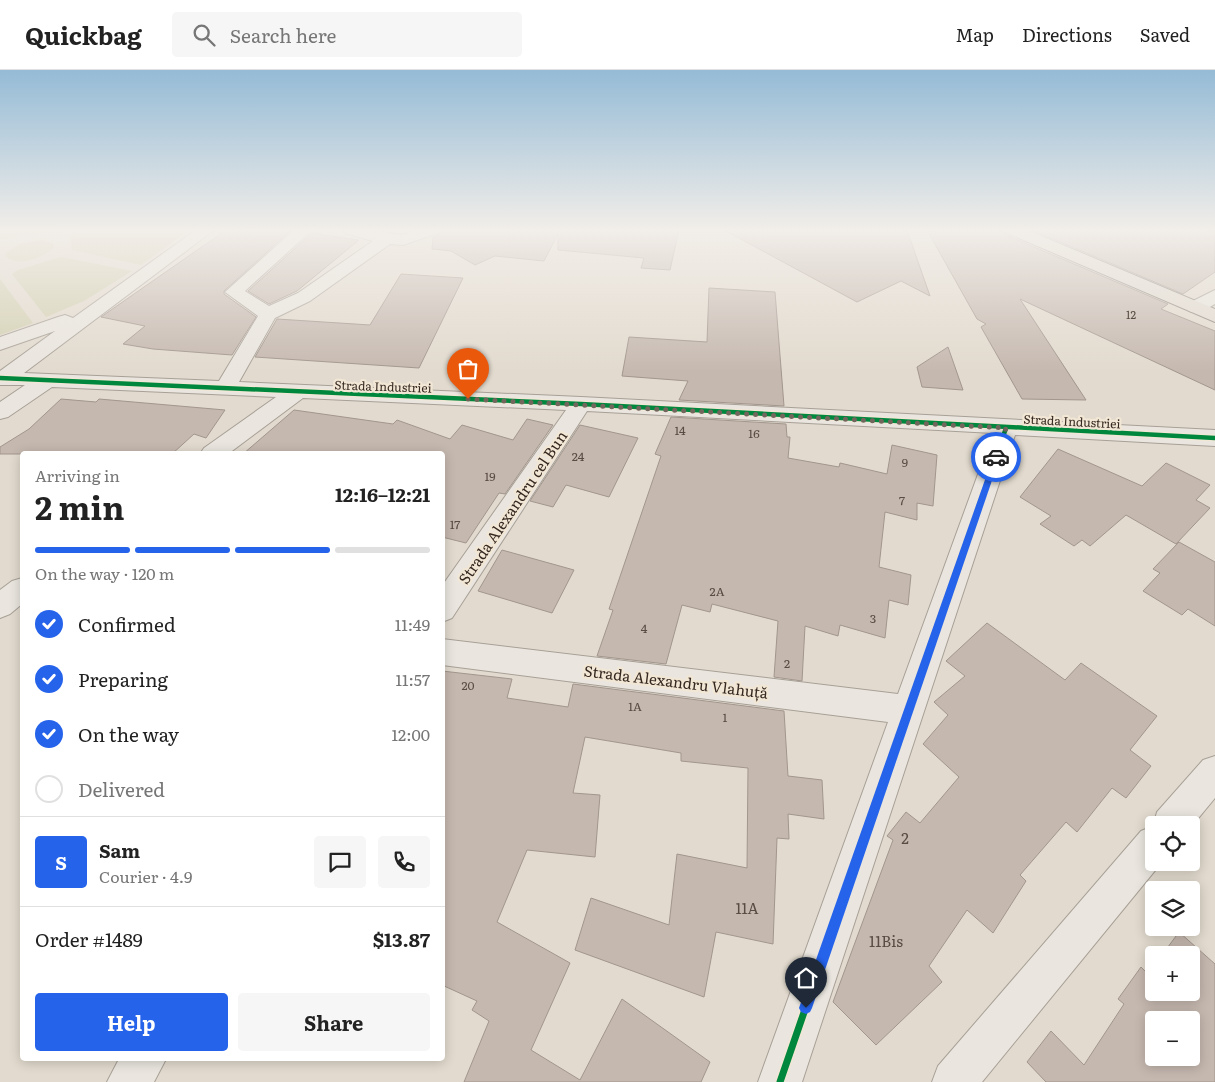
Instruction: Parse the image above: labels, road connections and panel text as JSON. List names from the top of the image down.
{
  "streets": {
    "street": ["Strada Industriei", "Strada Alexandru cel Bun", "Strada Alexandru Vlahuță"]
  },
  "crossings": [
    ["Strada Industriei", "Strada Alexandru cel Bun"]
  ],
  "house_numbers": [
    "12",
    "14",
    "16",
    "24",
    "9",
    "19",
    "7",
    "17",
    "2A",
    "3",
    "4",
    "2",
    "20",
    "1A",
    "1",
    "2",
    "11A",
    "11Bis"
  ],
  "page": {
    "header": "Quickbag",
    "search": "Search here",
    "nav": ["Map", "Directions", "Saved"],
    "heading": ["2 min", "Arriving in", "12:16–12:21"],
    "panel": [
      "Sam",
      "Courier · 4.9",
      "Order #1489",
      "$13.87"
    ],
    "bar": "On the way · 120 m",
    "list": [
      ["Confirmed", "11:49"],
      ["Preparing", "11:57"],
      ["On the way", "12:00"],
      "Delivered"
    ],
    "map_buttons": ["+", "−"],
    "round": "S",
    "buttons": ["Help", "Share"]
  }
}
